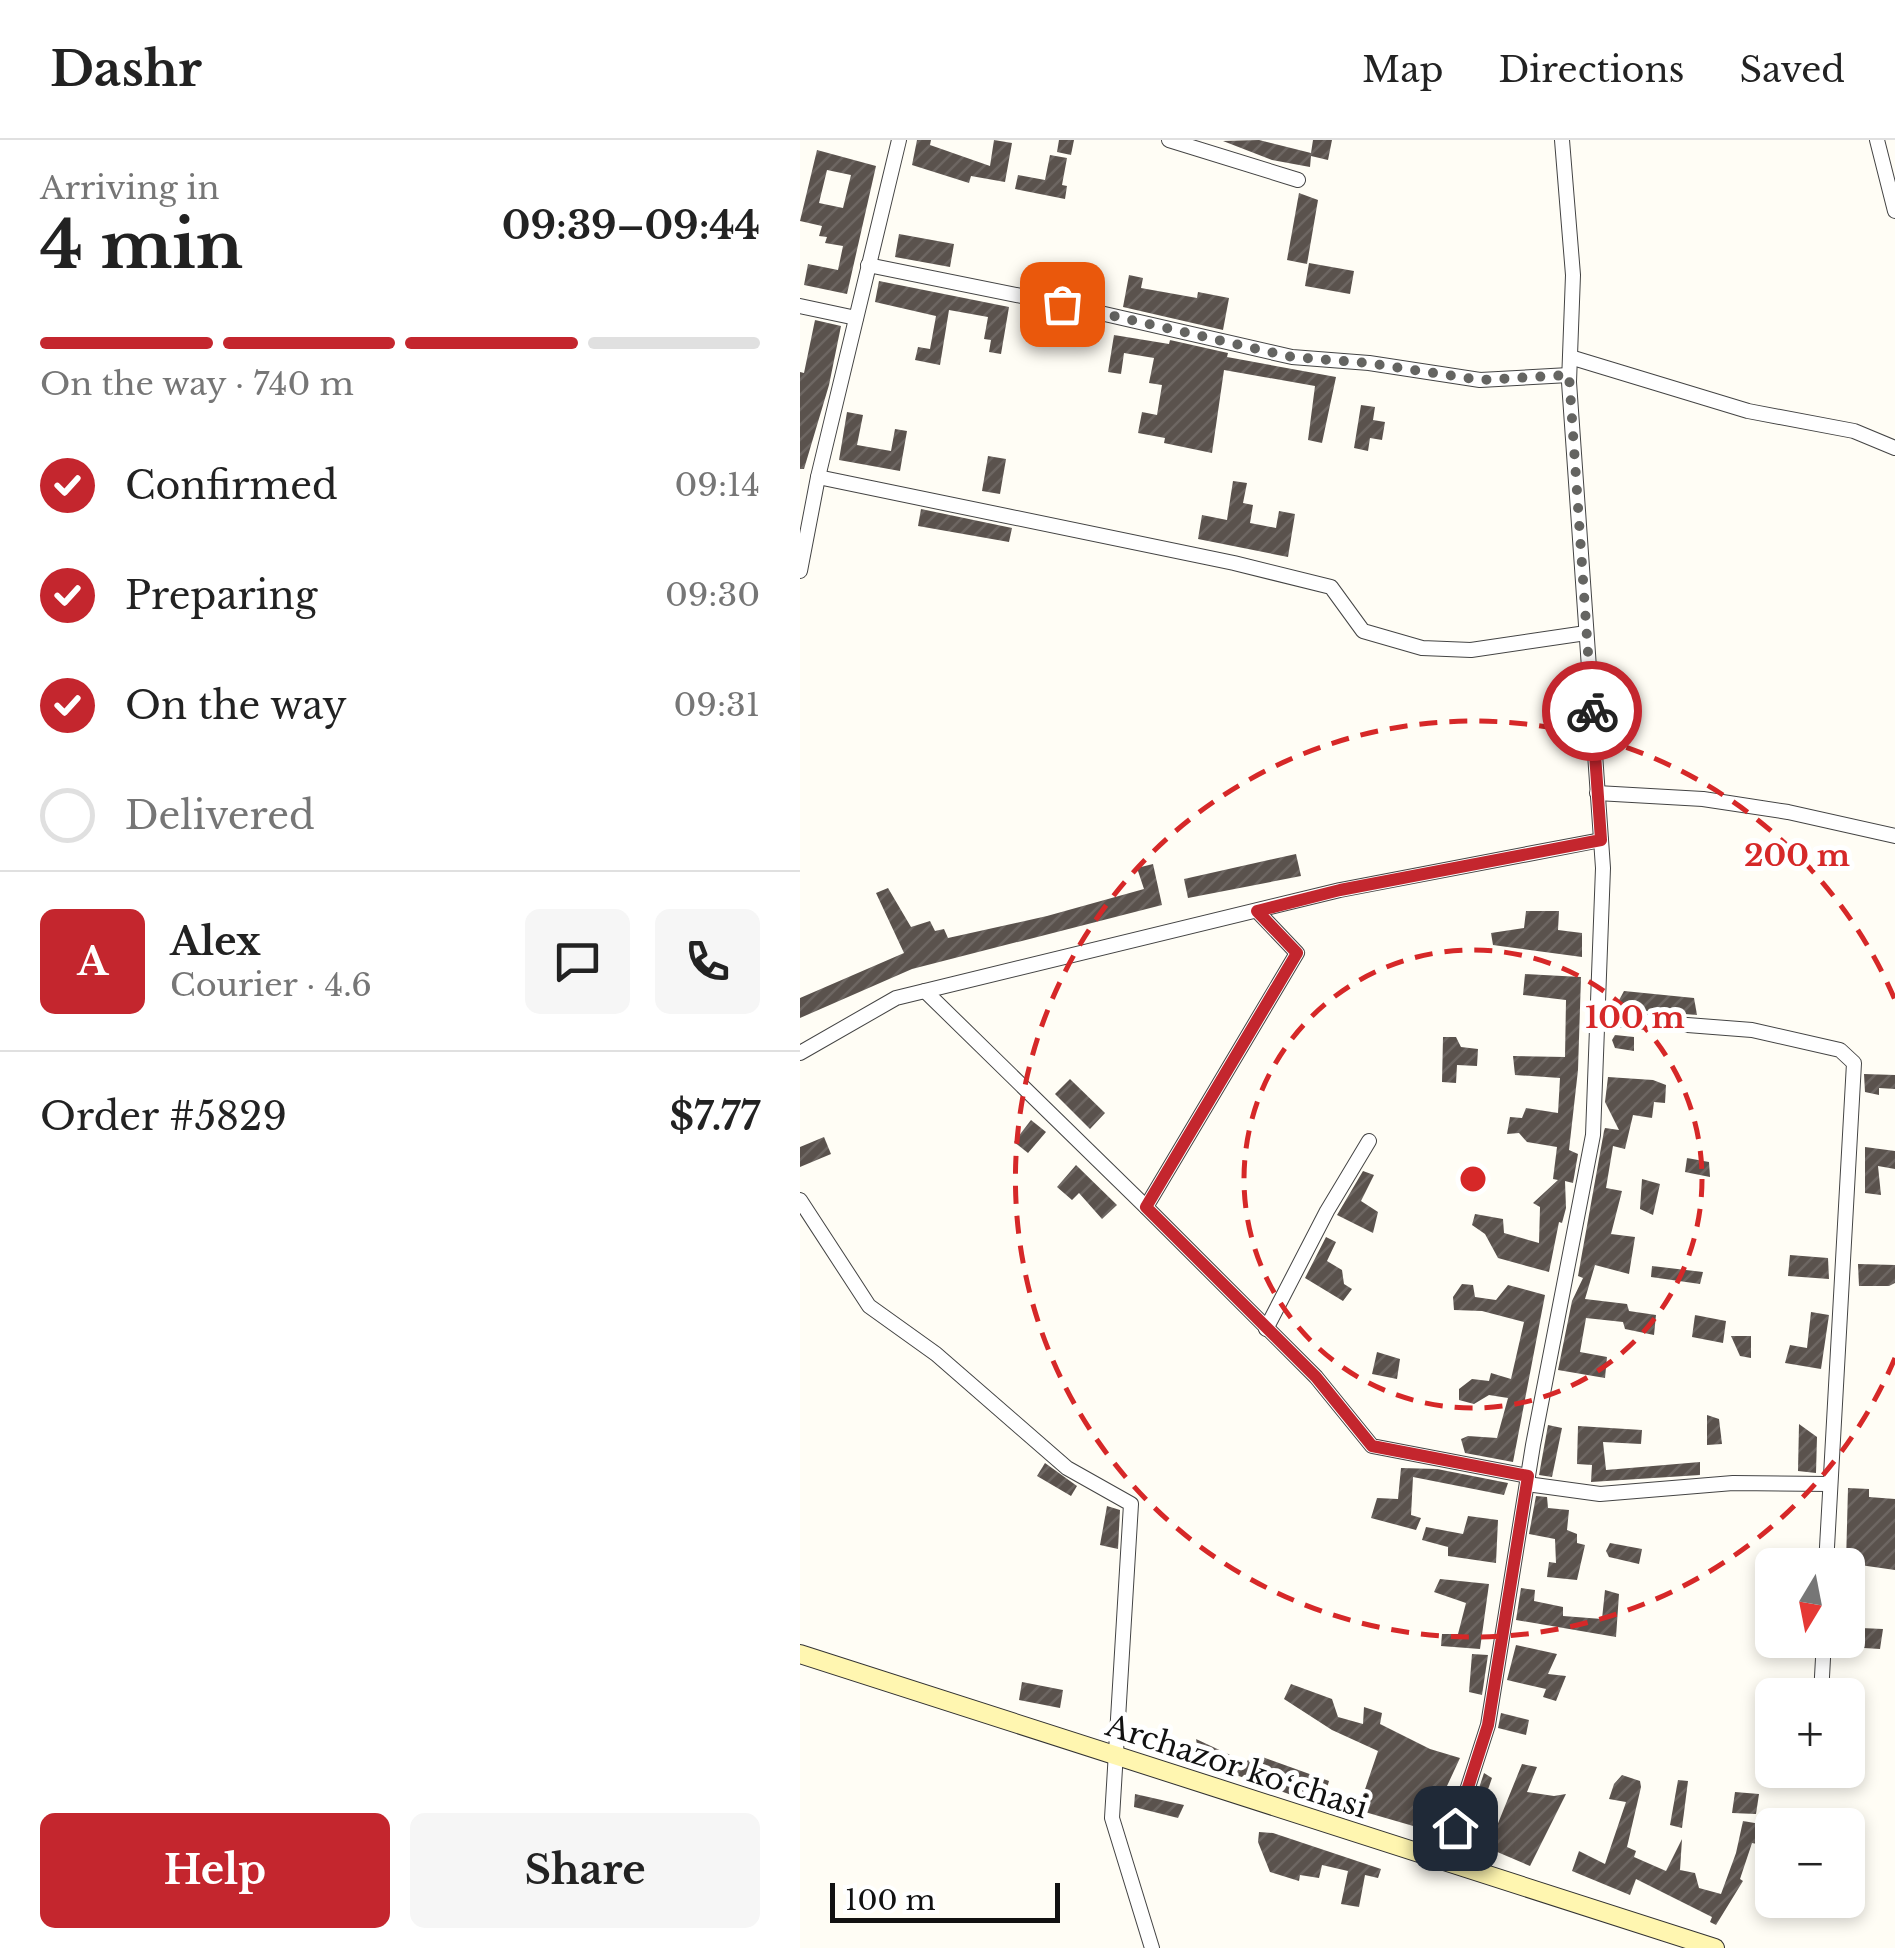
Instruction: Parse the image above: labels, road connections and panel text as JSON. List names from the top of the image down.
{
  "streets": {
    "street": ["Archazor koʻchasi"]
  },
  "scale_bar": "100 m",
  "north": "bottom",
  "page": {
    "header": "Dashr",
    "nav": ["Map", "Directions", "Saved"],
    "heading": ["4 min", "Arriving in", "09:39–09:44"],
    "panel": [
      "Alex",
      "Courier · 4.6",
      "Order #5829",
      "$7.77"
    ],
    "bar": "On the way · 740 m",
    "list": [
      ["Confirmed", "09:14"],
      ["Preparing", "09:30"],
      ["On the way", "09:31"],
      "Delivered"
    ],
    "round": "A",
    "map_buttons": ["+", "−"],
    "buttons": ["Help", "Share"],
    "scale": "100 m"
  },
  "rings": ["200 m", "100 m"]
}
